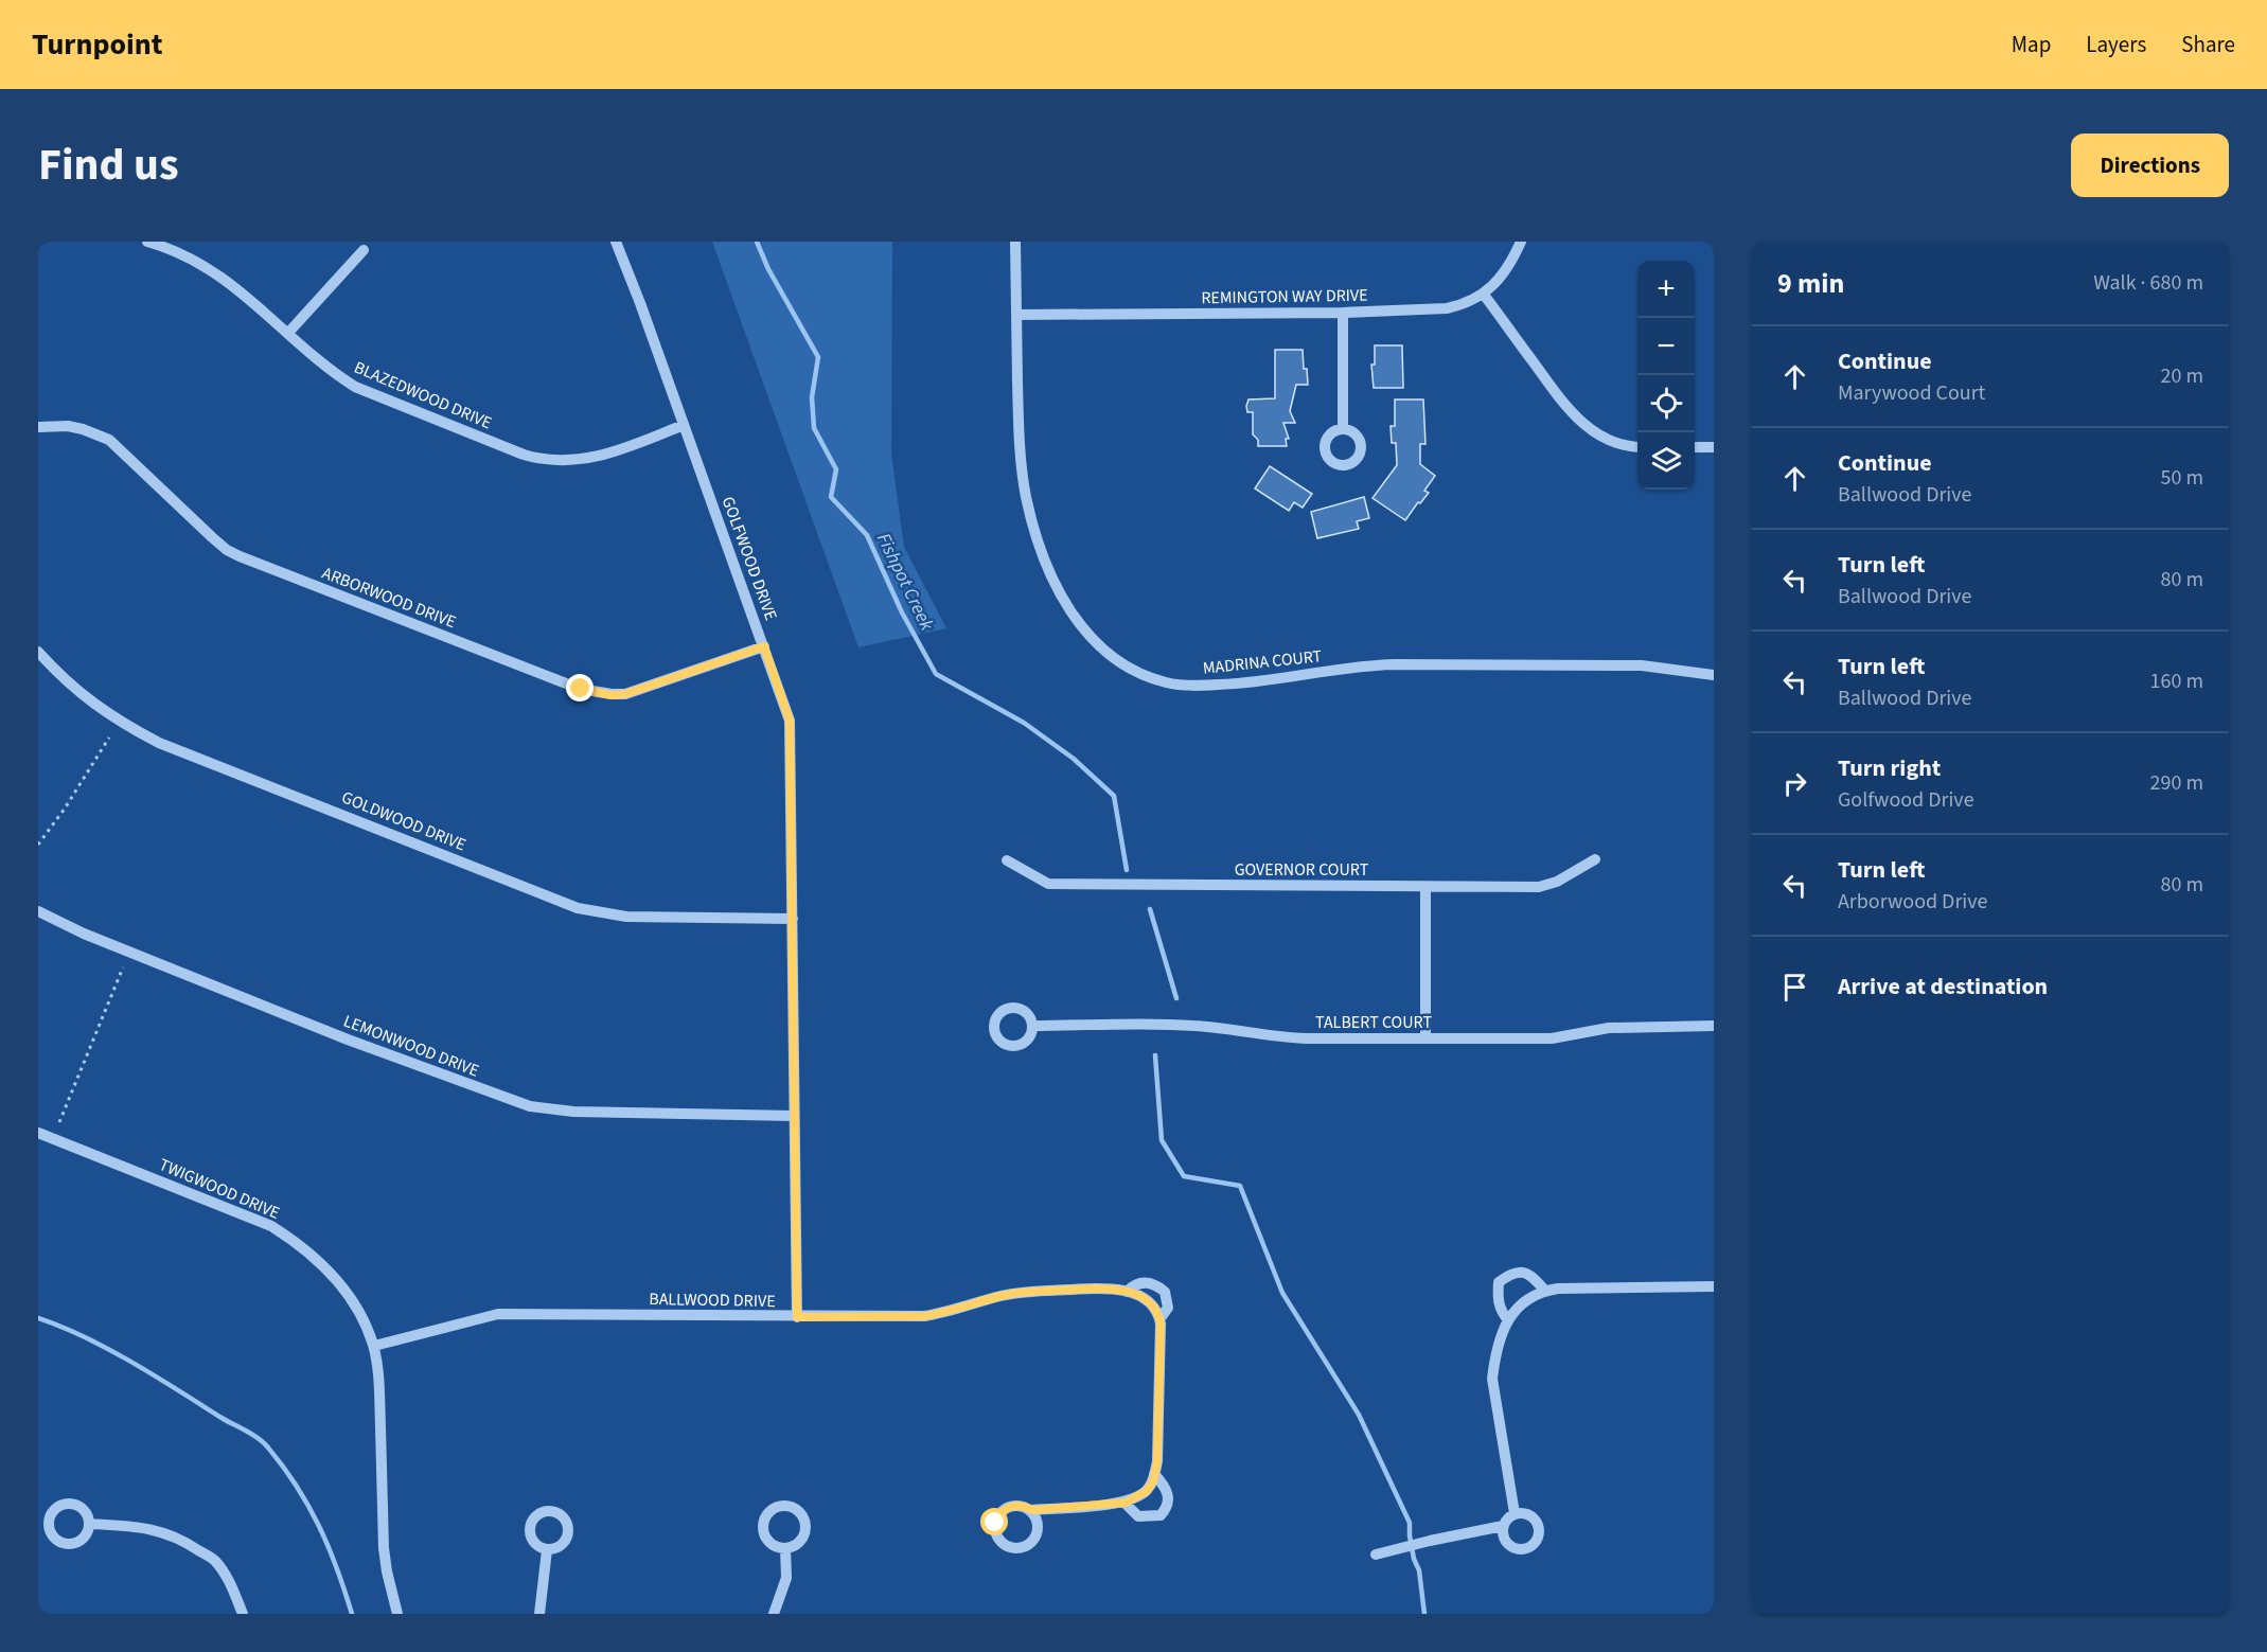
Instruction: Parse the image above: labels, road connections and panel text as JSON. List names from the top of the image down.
{
  "streets": {
    "street": [
      "REMINGTON WAY DRIVE",
      "BLAZEDWOOD DRIVE",
      "GOLFWOOD DRIVE",
      "ARBORWOOD DRIVE",
      "MADRINA COURT",
      "GOLDWOOD DRIVE",
      "GOVERNOR COURT",
      "TALBERT COURT",
      "LEMONWOOD DRIVE",
      "TWIGWOOD DRIVE",
      "BALLWOOD DRIVE"
    ]
  },
  "crossings": [
    ["REMINGTON WAY DRIVE", "MADRINA COURT"],
    ["BLAZEDWOOD DRIVE", "GOLFWOOD DRIVE"],
    ["GOLFWOOD DRIVE", "ARBORWOOD DRIVE"],
    ["GOLFWOOD DRIVE", "GOLDWOOD DRIVE"],
    ["GOLFWOOD DRIVE", "LEMONWOOD DRIVE"],
    ["GOLFWOOD DRIVE", "BALLWOOD DRIVE"],
    ["TWIGWOOD DRIVE", "BALLWOOD DRIVE"]
  ],
  "water": ["Fishpot Creek"],
  "page": {
    "header": "Turnpoint",
    "nav": ["Map", "Layers", "Share"],
    "title": "Find us",
    "buttons": "Directions",
    "heading": ["9 min", "Walk · 680 m"],
    "map_buttons": ["+", "−"],
    "list": [
      ["Continue", "Marywood Court", "20 m"],
      ["Continue", "Ballwood Drive", "50 m"],
      ["Turn left", "Ballwood Drive", "80 m"],
      ["Turn left", "Ballwood Drive", "160 m"],
      ["Turn right", "Golfwood Drive", "290 m"],
      ["Turn left", "Arborwood Drive", "80 m"],
      "Arrive at destination"
    ]
  }
}
